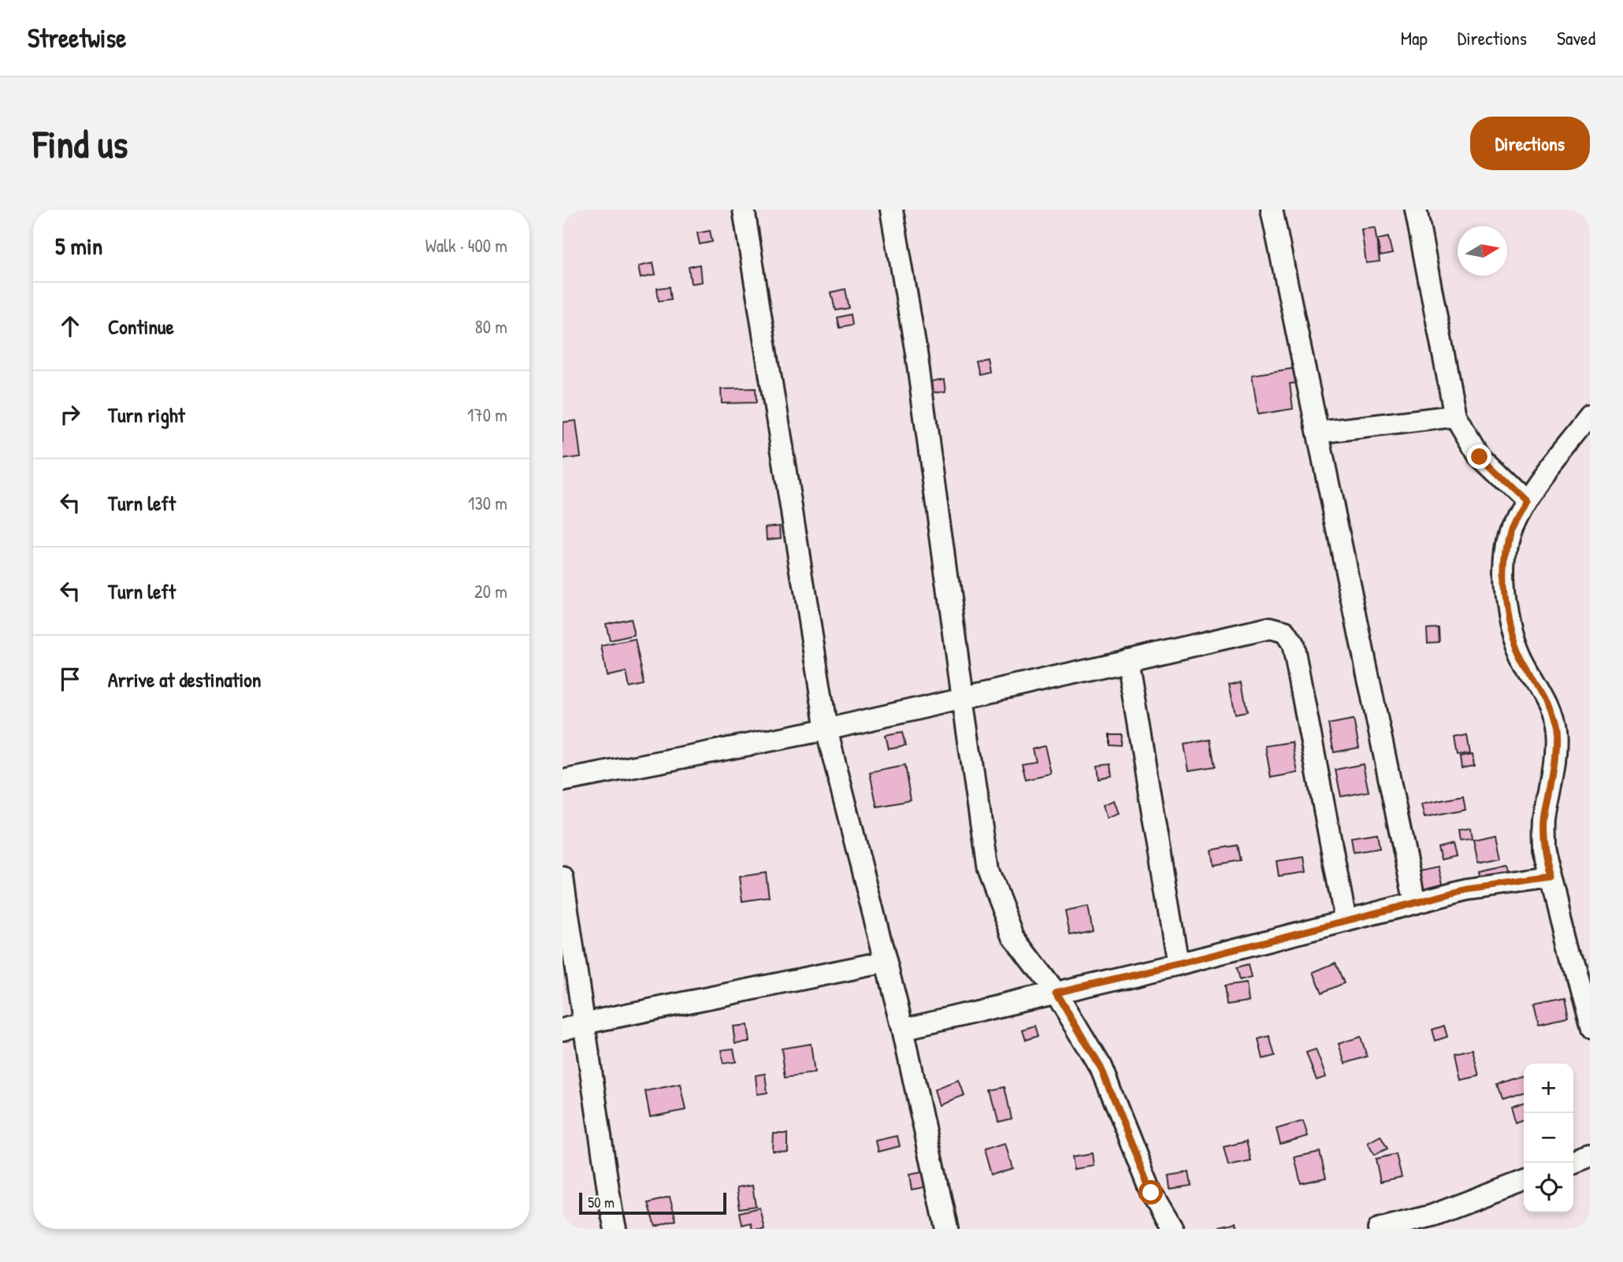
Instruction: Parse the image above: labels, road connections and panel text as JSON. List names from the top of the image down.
{
  "scale_bar": "50 m",
  "north": "right",
  "page": {
    "header": "Streetwise",
    "nav": ["Map", "Directions", "Saved"],
    "buttons": "Directions",
    "title": "Find us",
    "heading": ["5 min", "Walk · 400 m"],
    "list": [
      ["Continue", "80 m"],
      ["Turn right", "170 m"],
      ["Turn left", "130 m"],
      ["Turn left", "20 m"],
      "Arrive at destination"
    ],
    "map_buttons": ["+", "−"],
    "scale": "50 m"
  }
}
